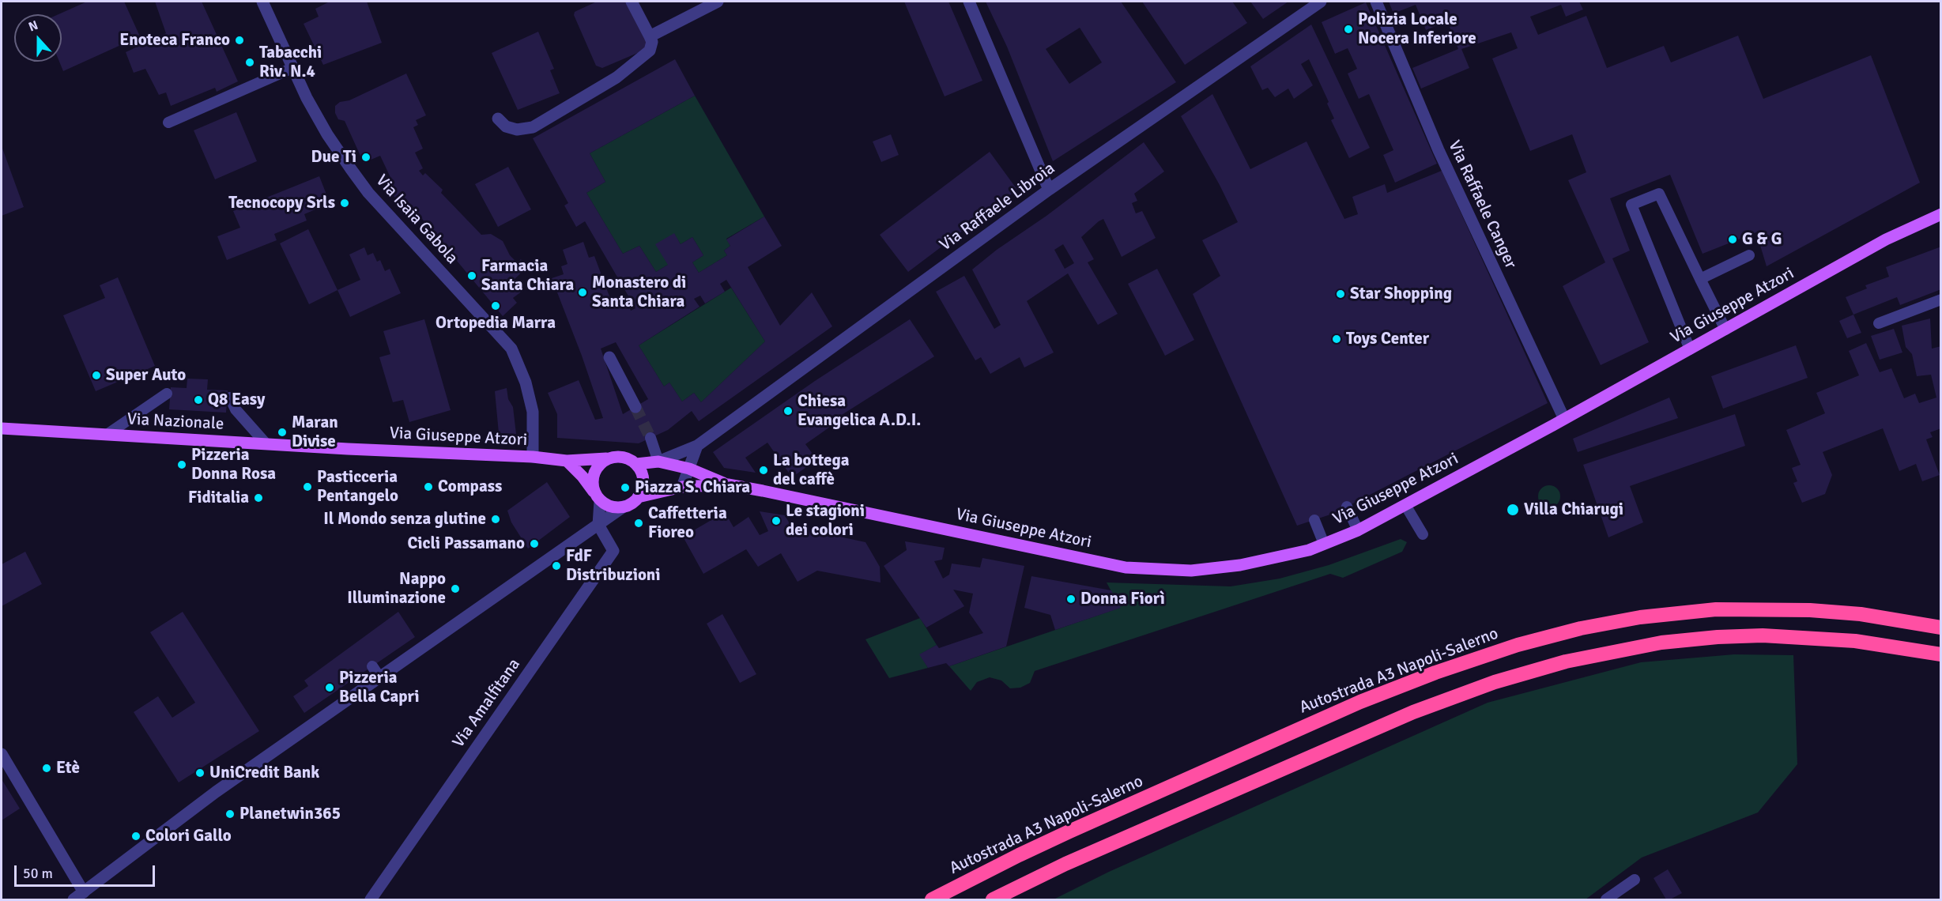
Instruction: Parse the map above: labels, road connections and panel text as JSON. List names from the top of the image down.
{
  "streets": {
    "highway": ["Autostrada A3 Napoli-Salerno"],
    "main road": ["Via Giuseppe Atzori", "Via Nazionale"],
    "street": [
      "Via Raffaele Canger",
      "Via Raffaele Libroia",
      "Via Isaia Gabola",
      "Via Amalfitana"
    ]
  },
  "crossings": [
    ["Via Raffaele Canger", "Via Giuseppe Atzori"],
    ["Via Raffaele Libroia", "Via Giuseppe Atzori"],
    ["Via Isaia Gabola", "Via Giuseppe Atzori"],
    ["Via Giuseppe Atzori", "Via Nazionale"]
  ],
  "places": [
    "Polizia Locale Nocera Inferiore",
    "Enoteca Franco",
    "Tabacchi Riv. N.4",
    "Due Ti",
    "Tecnocopy Srls",
    "G & G",
    "Farmacia Santa Chiara",
    "Monastero di Santa Chiara",
    "Star Shopping",
    "Ortopedia Marra",
    "Toys Center",
    "Super Auto",
    "Q8 Easy",
    "Chiesa Evangelica A.D.I.",
    "Maran Divise",
    "Pizzeria Donna Rosa",
    "La bottega del caffè",
    "Pasticceria Pentangelo",
    "Compass",
    "Piazza S. Chiara",
    "Fiditalia",
    "Villa Chiarugi",
    "Il Mondo senza glutine",
    "Le stagioni dei colori",
    "Caffetteria Fioreo",
    "Cicli Passamano",
    "FdF Distribuzioni",
    "Nappo Illuminazione",
    "Donna Fiorì",
    "Pizzeria Bella Capri",
    "Etè",
    "UniCredit Bank",
    "Planetwin365",
    "Colori Gallo"
  ],
  "scale_bar": "50 m",
  "north": "top"
}
